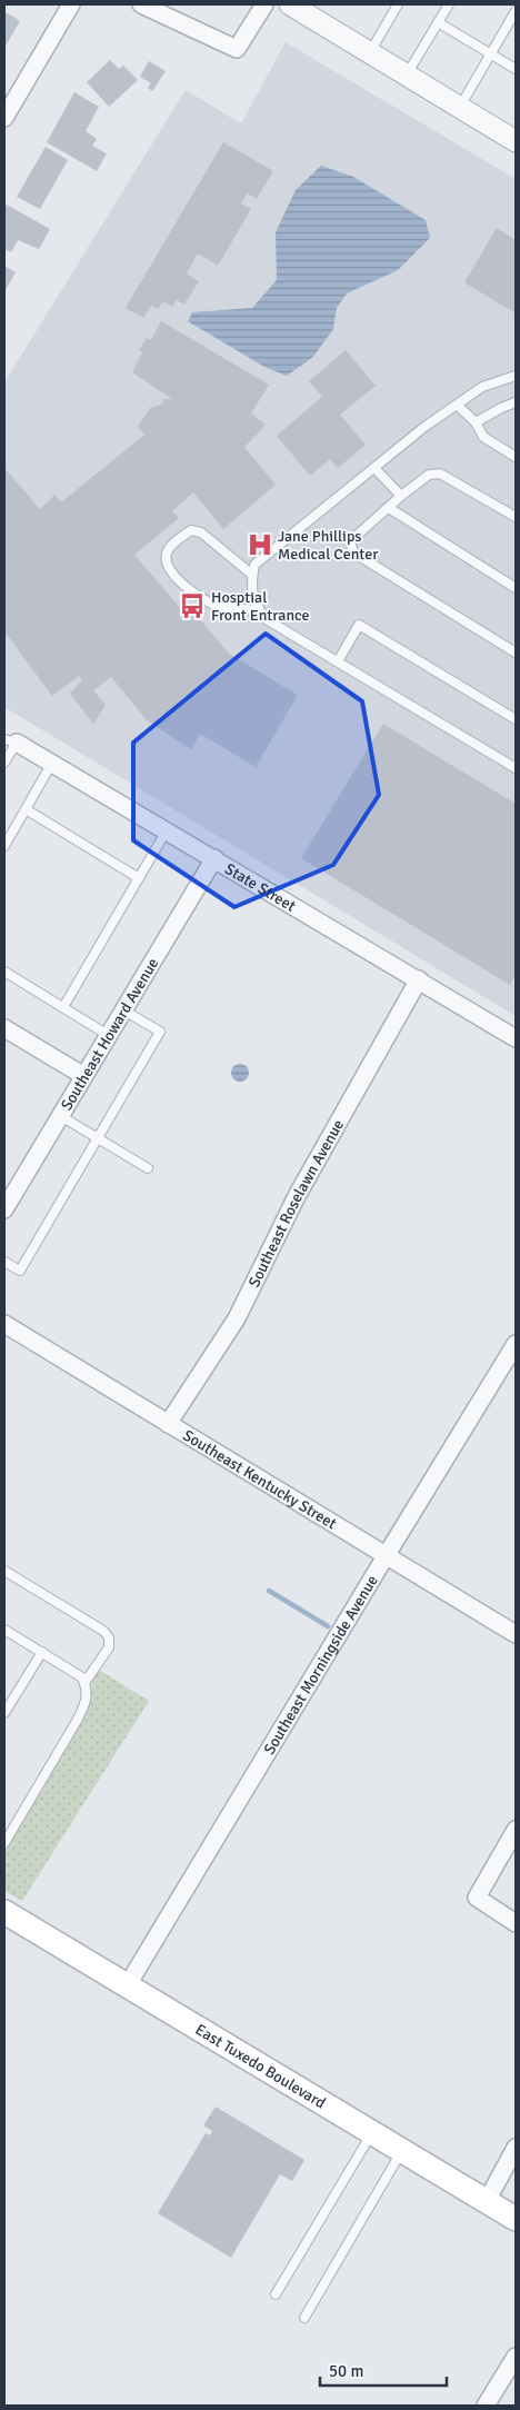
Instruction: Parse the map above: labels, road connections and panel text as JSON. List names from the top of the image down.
{
  "streets": {
    "main road": ["East Tuxedo Boulevard"],
    "street": [
      "State Street",
      "Southeast Howard Avenue",
      "Southeast Roselawn Avenue",
      "Southeast Kentucky Street",
      "Southeast Morningside Avenue"
    ]
  },
  "crossings": [
    ["State Street", "Southeast Howard Avenue"],
    ["State Street", "Southeast Roselawn Avenue"],
    ["Southeast Roselawn Avenue", "Southeast Kentucky Street"],
    ["Southeast Kentucky Street", "Southeast Morningside Avenue"],
    ["Southeast Morningside Avenue", "East Tuxedo Boulevard"]
  ],
  "places": {
    "hospital": ["Jane Phillips Medical Center"],
    "bus stop": ["Hosptial Front Entrance"]
  },
  "scale_bar": "50 m"
}
